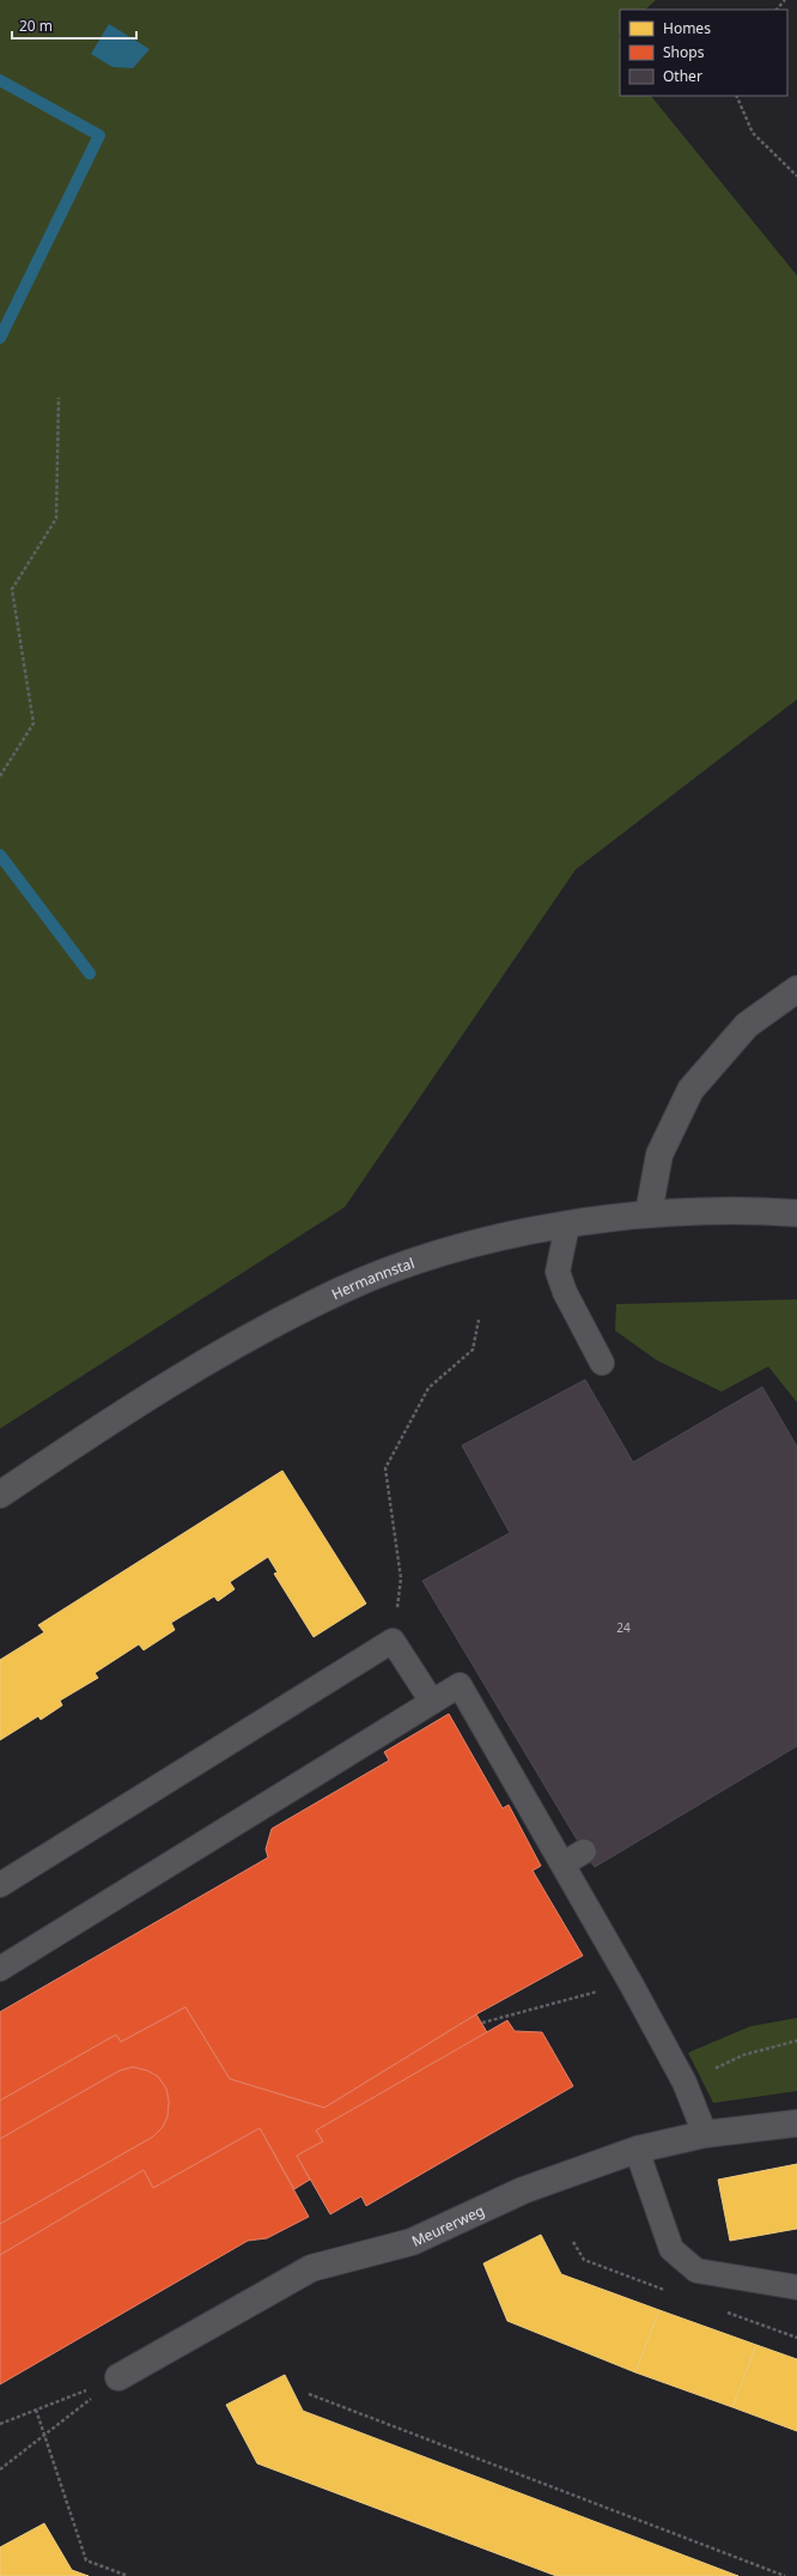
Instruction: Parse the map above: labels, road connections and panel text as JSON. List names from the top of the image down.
{
  "streets": {
    "street": ["Hermannstal", "Meurerweg"]
  },
  "house_numbers": ["24"],
  "legend": ["Homes", "Shops", "Other"],
  "scale_bar": "20 m"
}
